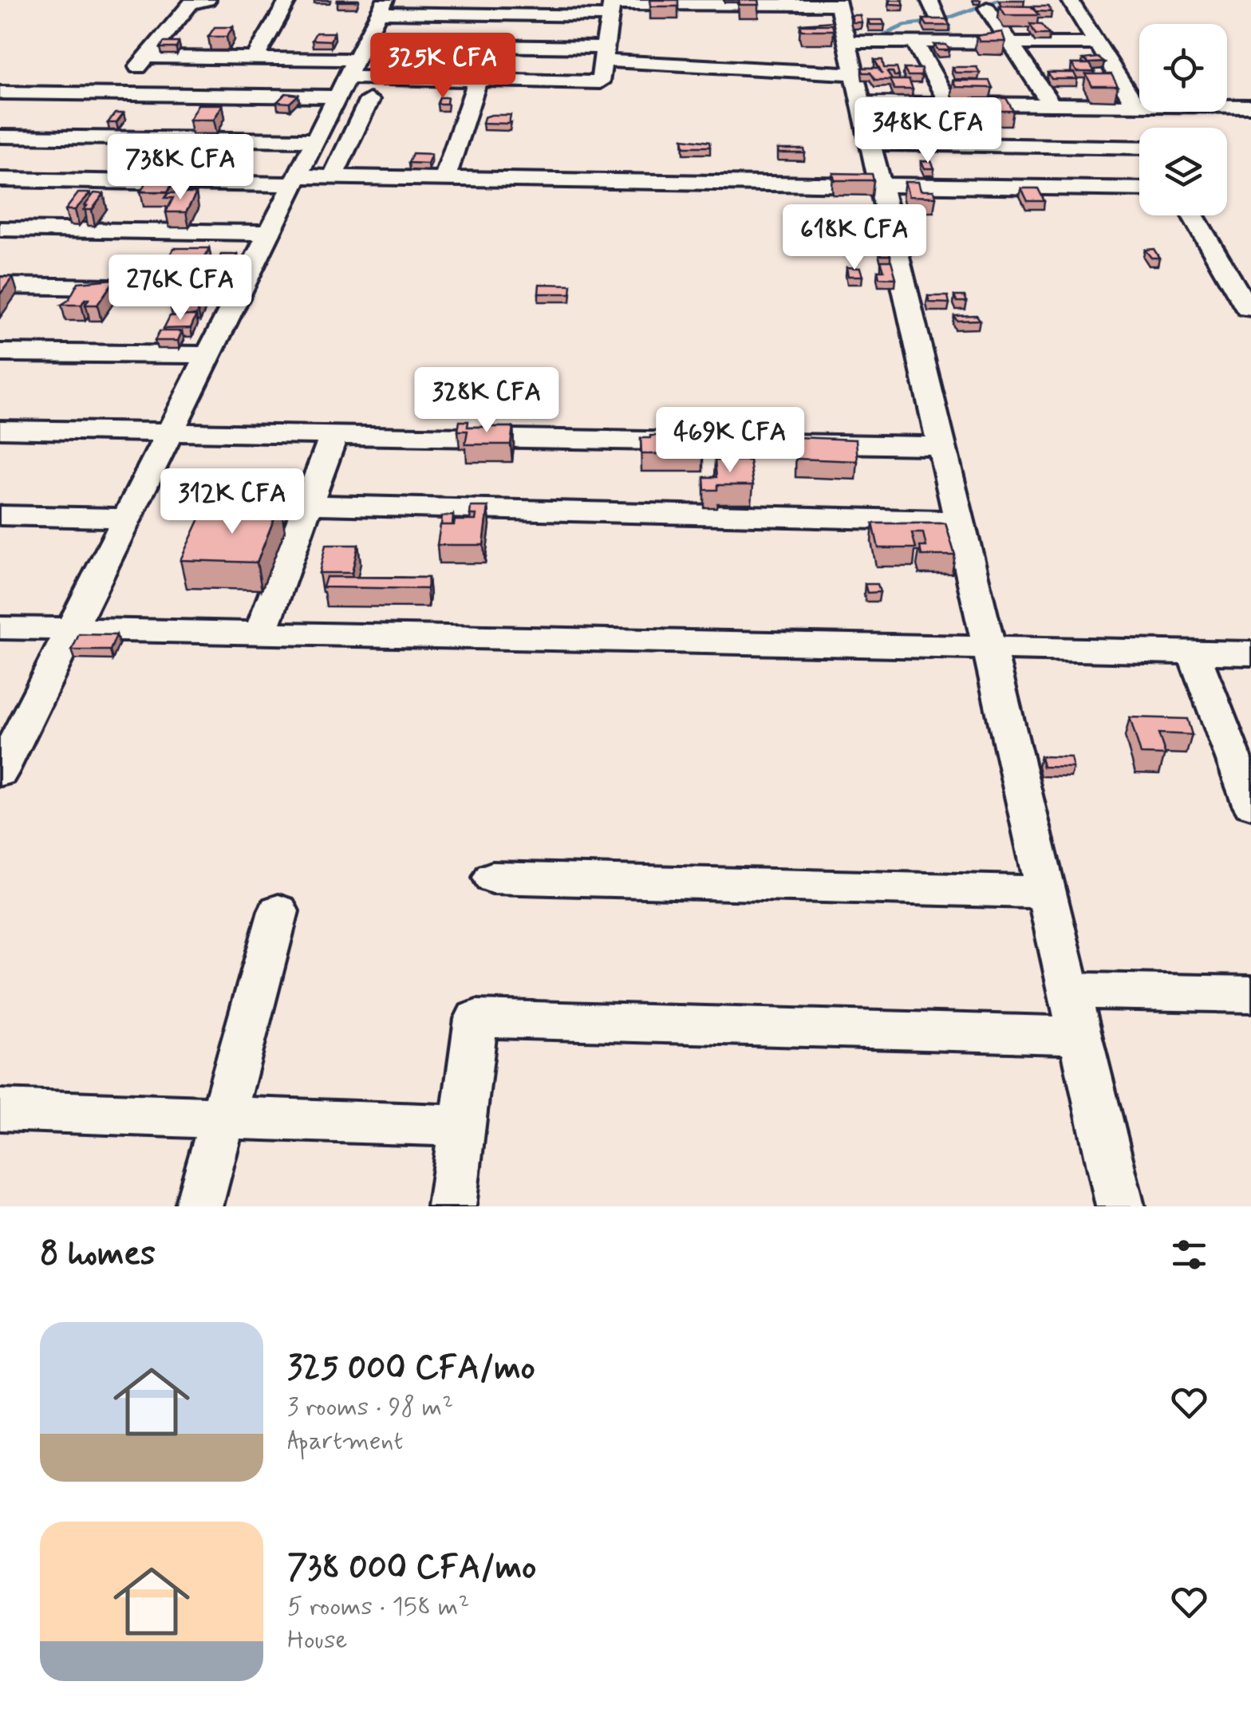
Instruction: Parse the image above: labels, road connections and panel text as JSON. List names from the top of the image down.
{
  "page": {
    "price": [
      "325K CFA",
      "348K CFA",
      "738K CFA",
      "618K CFA",
      "276K CFA",
      "328K CFA",
      "469K CFA",
      "312K CFA"
    ],
    "heading": "8 homes",
    "list": [
      {
        "name": "325 000 CFA/mo",
        "note": "3 rooms · 98 m² · Apartment"
      },
      {
        "name": "738 000 CFA/mo",
        "note": "5 rooms · 158 m² · House"
      }
    ]
  }
}
